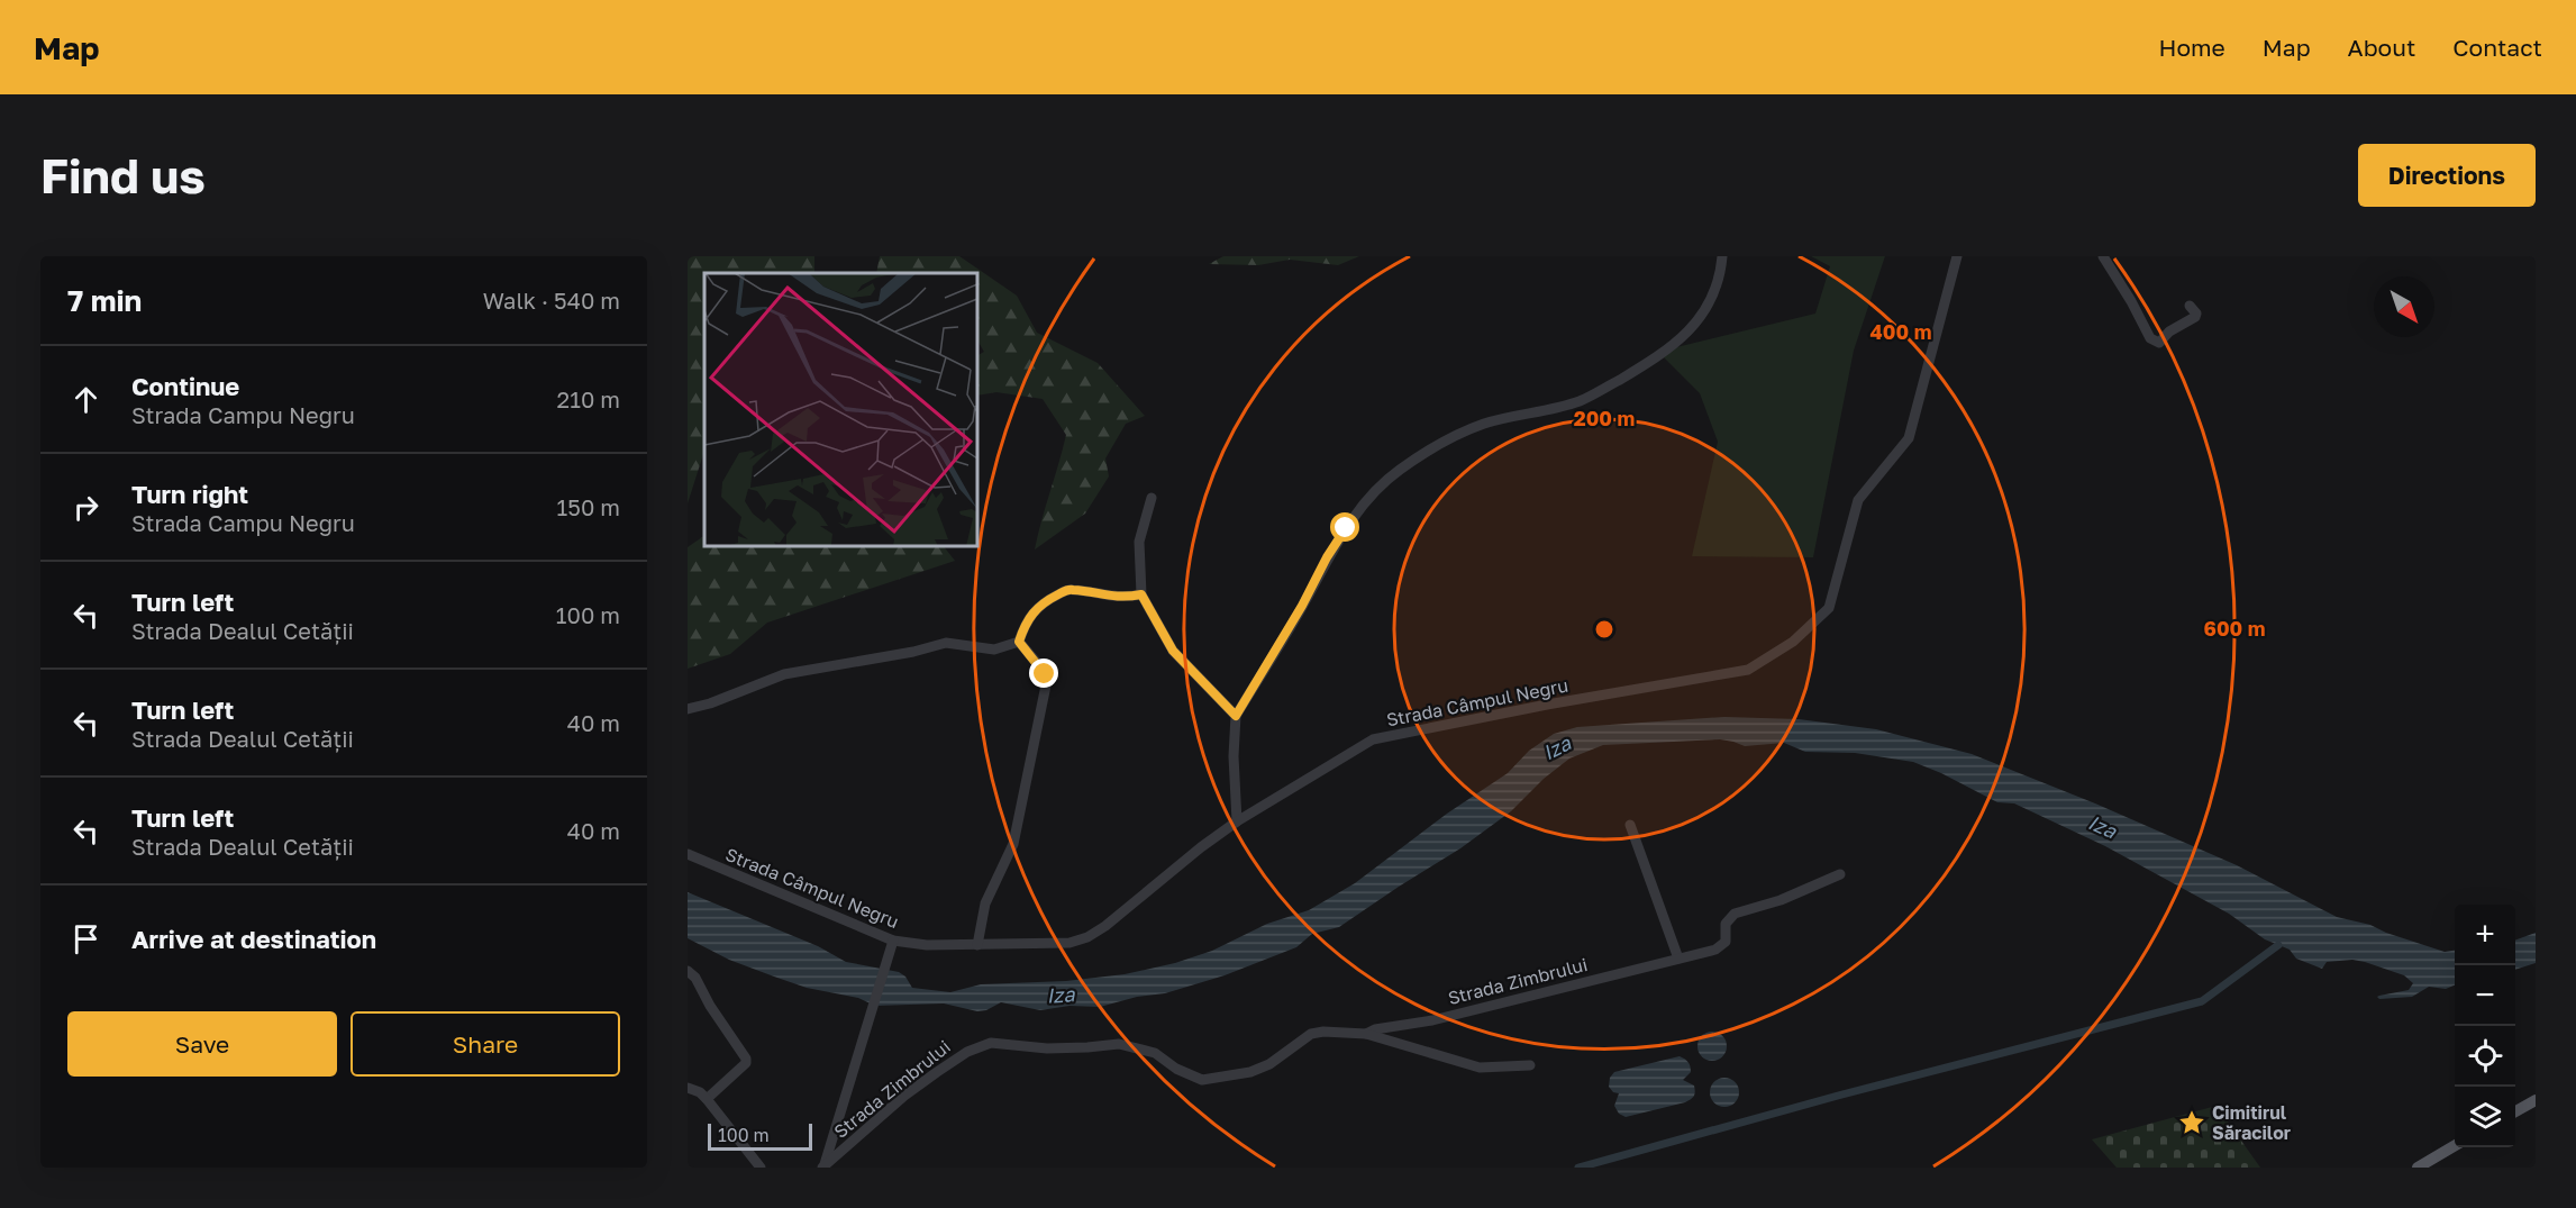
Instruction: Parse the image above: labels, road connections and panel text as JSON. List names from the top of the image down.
{
  "streets": {
    "street": ["Strada Câmpul Negru", "Strada Zimbrului"]
  },
  "crossings": [
    ["Strada Câmpul Negru", "Strada Zimbrului"]
  ],
  "water": ["Iza"],
  "places": {
    "place": ["Cimitirul Săracilor"]
  },
  "scale_bar": "100 m",
  "north": "bottom right",
  "page": {
    "header": "Map",
    "nav": [
      "Home",
      "Map",
      "About",
      "Contact"
    ],
    "buttons": [
      "Directions",
      ["Save", "Share"]
    ],
    "title": "Find us",
    "heading": ["7 min", "Walk · 540 m"],
    "list": [
      ["Continue", "Strada Campu Negru", "210 m"],
      ["Turn right", "Strada Campu Negru", "150 m"],
      ["Turn left", "Strada Dealul Cetății", "100 m"],
      ["Turn left", "Strada Dealul Cetății", "40 m"],
      ["Turn left", "Strada Dealul Cetății", "40 m"],
      "Arrive at destination"
    ],
    "map_buttons": ["+", "−"],
    "scale": "100 m"
  },
  "rings": ["400 m", "200 m", "600 m"]
}
